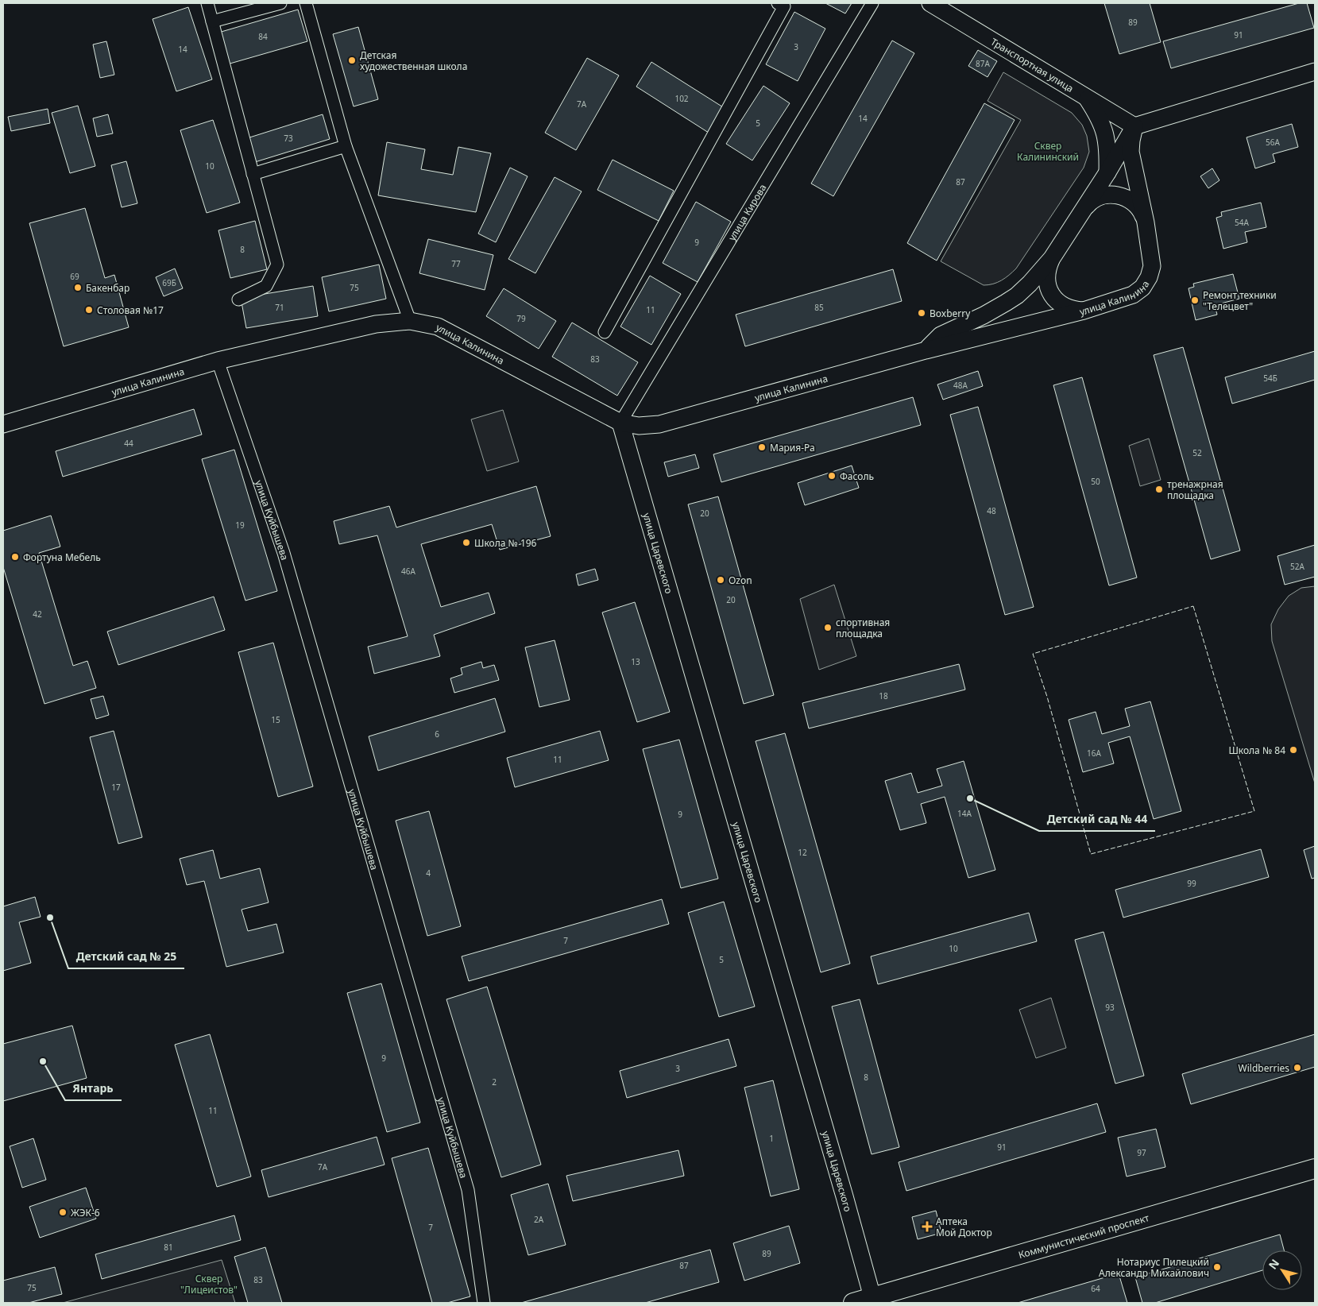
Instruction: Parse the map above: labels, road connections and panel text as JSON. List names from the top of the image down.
{
  "streets": {
    "main road": [
      "Транспортная улица",
      "улица Калинина",
      "улица Царевского",
      "Коммунистический проспект"
    ],
    "street": ["улица Кирова", "улица Куйбышева"]
  },
  "crossings": [
    ["Транспортная улица", "улица Калинина"],
    ["улица Кирова", "улица Калинина"],
    ["улица Кирова", "улица Царевского"],
    ["улица Калинина", "улица Куйбышева"],
    ["улица Калинина", "улица Царевского"],
    ["улица Царевского", "Коммунистический проспект"]
  ],
  "parks": ["Сквер Калининский", "Сквер \"Лицеистов\""],
  "places": {
    "other": [
      "Детская художественная школа",
      "Бакенбар",
      "Ремонт техники \"Телецвет\"",
      "Столовая №17",
      "Boxberry",
      "Мария-Ра",
      "Фасоль",
      "тренажрная площадка",
      "Школа № 196",
      "Фортуна Мебель",
      "Ozon",
      "спортивная площадка",
      "Школа № 84",
      "Детский сад № 44",
      "Детский сад № 25",
      "Янтарь",
      "Wildberries",
      "ЖЭК-6",
      "Нотариус Пилецкий Александр Михайлович"
    ],
    "health": ["Аптека Мой Доктор"]
  },
  "house_numbers": [
    "89",
    "91",
    "84",
    "3",
    "14",
    "87А",
    "102",
    "7А",
    "14",
    "5",
    "73",
    "56А",
    "10",
    "87",
    "54А",
    "9",
    "8",
    "77",
    "69",
    "69Б",
    "75",
    "71",
    "85",
    "11",
    "79",
    "83",
    "54Б",
    "48А",
    "44",
    "52",
    "50",
    "48",
    "20",
    "19",
    "52А",
    "46А",
    "20",
    "42",
    "13",
    "18",
    "15",
    "6",
    "16А",
    "11",
    "17",
    "14А",
    "9",
    "12",
    "4",
    "99",
    "7",
    "10",
    "5",
    "93",
    "9",
    "3",
    "8",
    "2",
    "11",
    "1",
    "91",
    "97",
    "7А",
    "2А",
    "7",
    "81",
    "89",
    "87",
    "83",
    "75",
    "64"
  ],
  "north": "top left"
}
